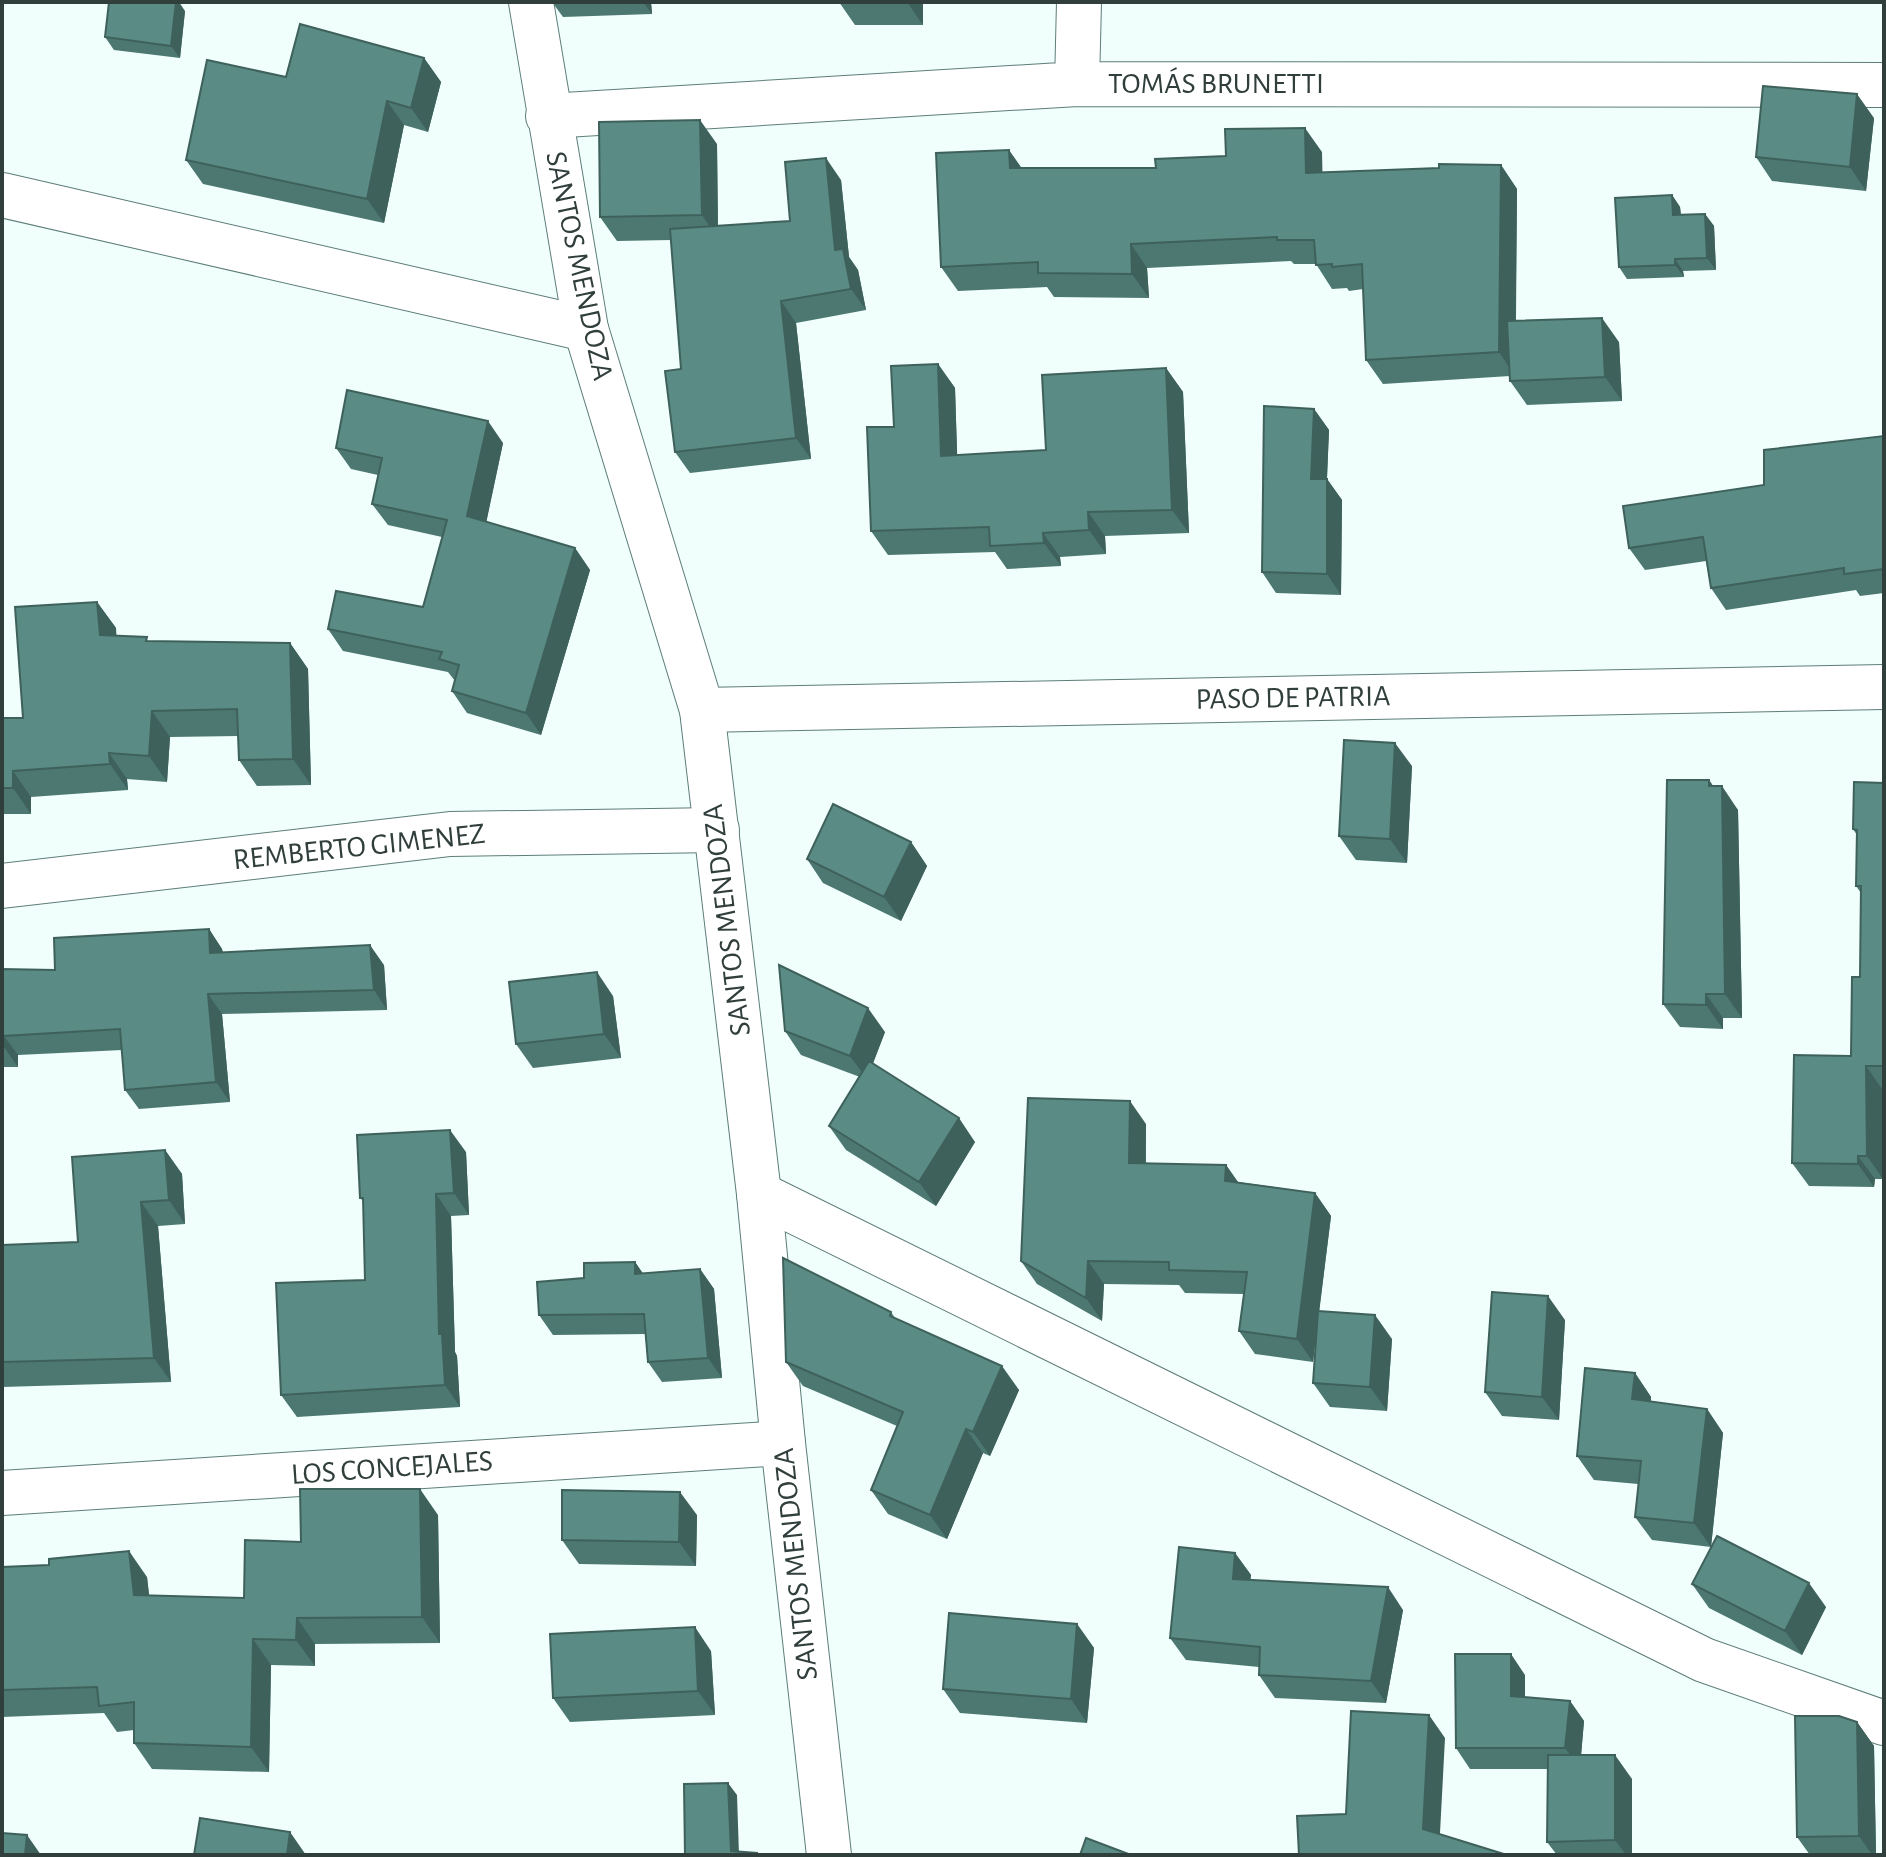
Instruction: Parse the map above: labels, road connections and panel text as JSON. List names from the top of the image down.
{
  "streets": {
    "street": [
      "TOMÁS BRUNETTI",
      "SANTOS MENDOZA",
      "PASO DE PATRIA",
      "REMBERTO GIMENEZ",
      "LOS CONCEJALES"
    ]
  },
  "crossings": [
    ["TOMÁS BRUNETTI", "SANTOS MENDOZA"],
    ["SANTOS MENDOZA", "PASO DE PATRIA"],
    ["SANTOS MENDOZA", "REMBERTO GIMENEZ"],
    ["SANTOS MENDOZA", "LOS CONCEJALES"]
  ]
}
